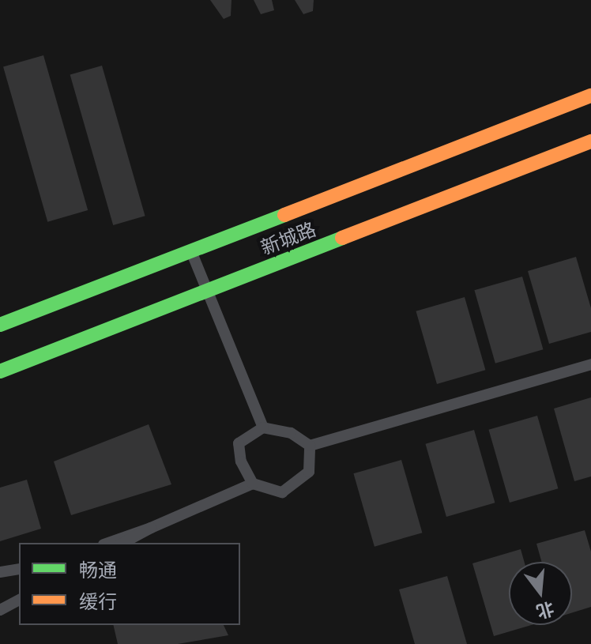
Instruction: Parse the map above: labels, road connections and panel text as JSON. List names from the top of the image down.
{
  "streets": {
    "main road": ["新城路"]
  },
  "legend": ["畅通", "缓行"],
  "north": "bottom"
}
